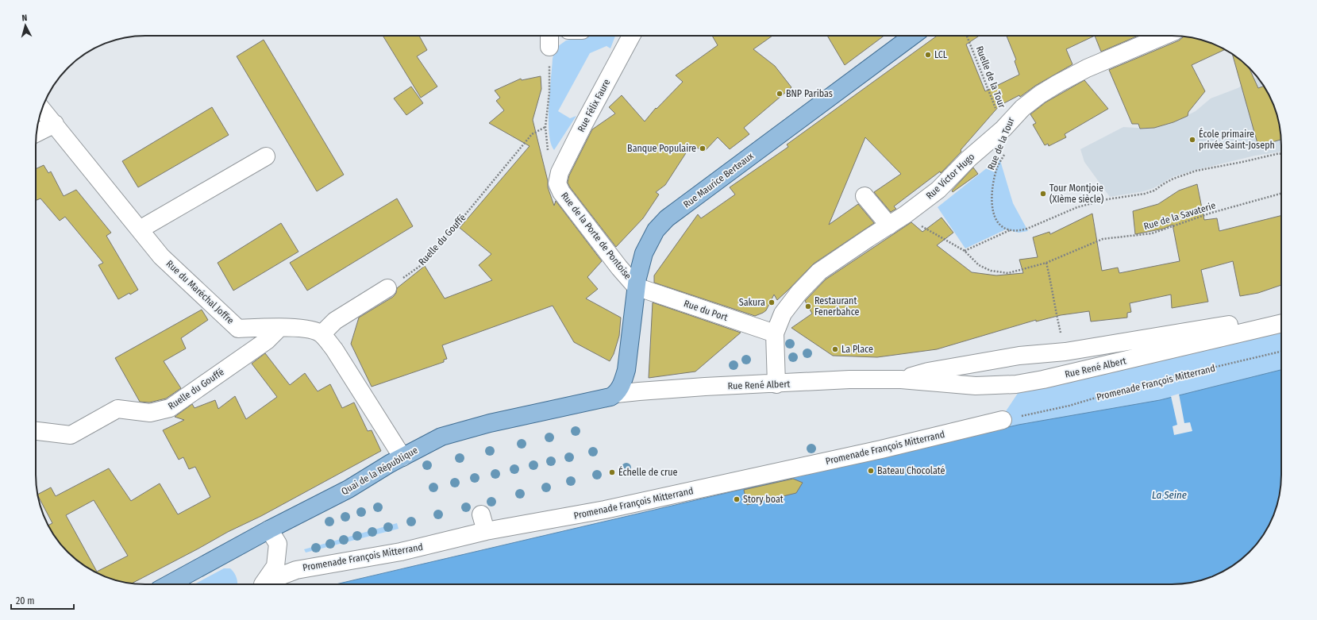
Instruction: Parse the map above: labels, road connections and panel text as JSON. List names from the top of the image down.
{
  "streets": {
    "main road": ["Rue Maurice Berteaux", "Quai de la République"],
    "street": [
      "Rue Félix Faure",
      "Rue Victor Hugo",
      "Rue de la Porte de Pontoise",
      "Ruelle du Gouffé",
      "Rue du Maréchal Joffre",
      "Rue du Port",
      "Rue René Albert",
      "Promenade François Mitterrand"
    ],
    "path": ["Ruelle de la Tour", "Rue de la Tour", "Rue de la Savaterie"]
  },
  "crossings": [
    ["Ruelle de la Tour", "Rue Victor Hugo"],
    ["Rue Félix Faure", "Rue de la Porte de Pontoise"],
    ["Rue Victor Hugo", "Rue de la Savaterie"],
    ["Rue Victor Hugo", "Rue du Port"],
    ["Rue Victor Hugo", "Rue René Albert"],
    ["Rue Maurice Berteaux", "Rue de la Porte de Pontoise"],
    ["Rue Maurice Berteaux", "Rue du Port"],
    ["Rue Maurice Berteaux", "Rue René Albert"],
    ["Rue Maurice Berteaux", "Quai de la République"],
    ["Rue de la Porte de Pontoise", "Rue du Port"],
    ["Ruelle du Gouffé", "Rue du Maréchal Joffre"],
    ["Rue du Maréchal Joffre", "Quai de la République"],
    ["Rue René Albert", "Quai de la République"],
    ["Promenade François Mitterrand", "Quai de la République"]
  ],
  "water": ["La Seine"],
  "places": [
    "LCL",
    "BNP Paribas",
    "École primaire privée Saint-Joseph",
    "Banque Populaire",
    "Tour Montjoie (XIème siècle)",
    "Sakura",
    "Restaurant Fenerbahce",
    "La Place",
    "Bateau Chocolaté",
    "Échelle de crue",
    "Story boat"
  ],
  "scale_bar": "20 m",
  "north": "top"
}
